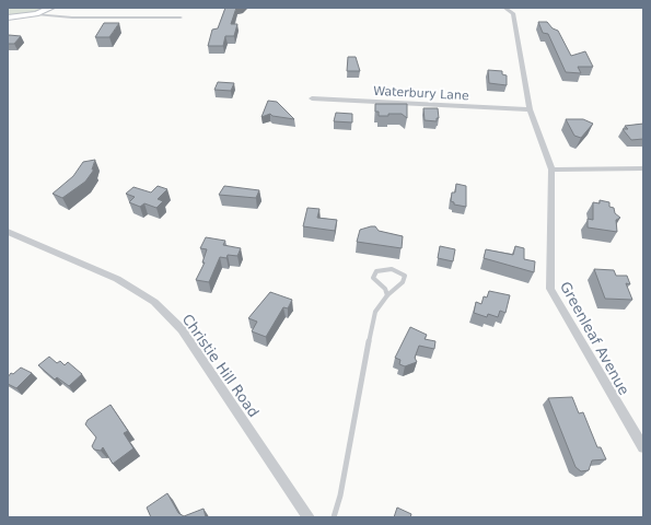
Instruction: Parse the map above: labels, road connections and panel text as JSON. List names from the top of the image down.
{
  "streets": {
    "street": ["Waterbury Lane", "Greenleaf Avenue", "Christie Hill Road"]
  },
  "crossings": [
    ["Waterbury Lane", "Greenleaf Avenue"]
  ]
}
